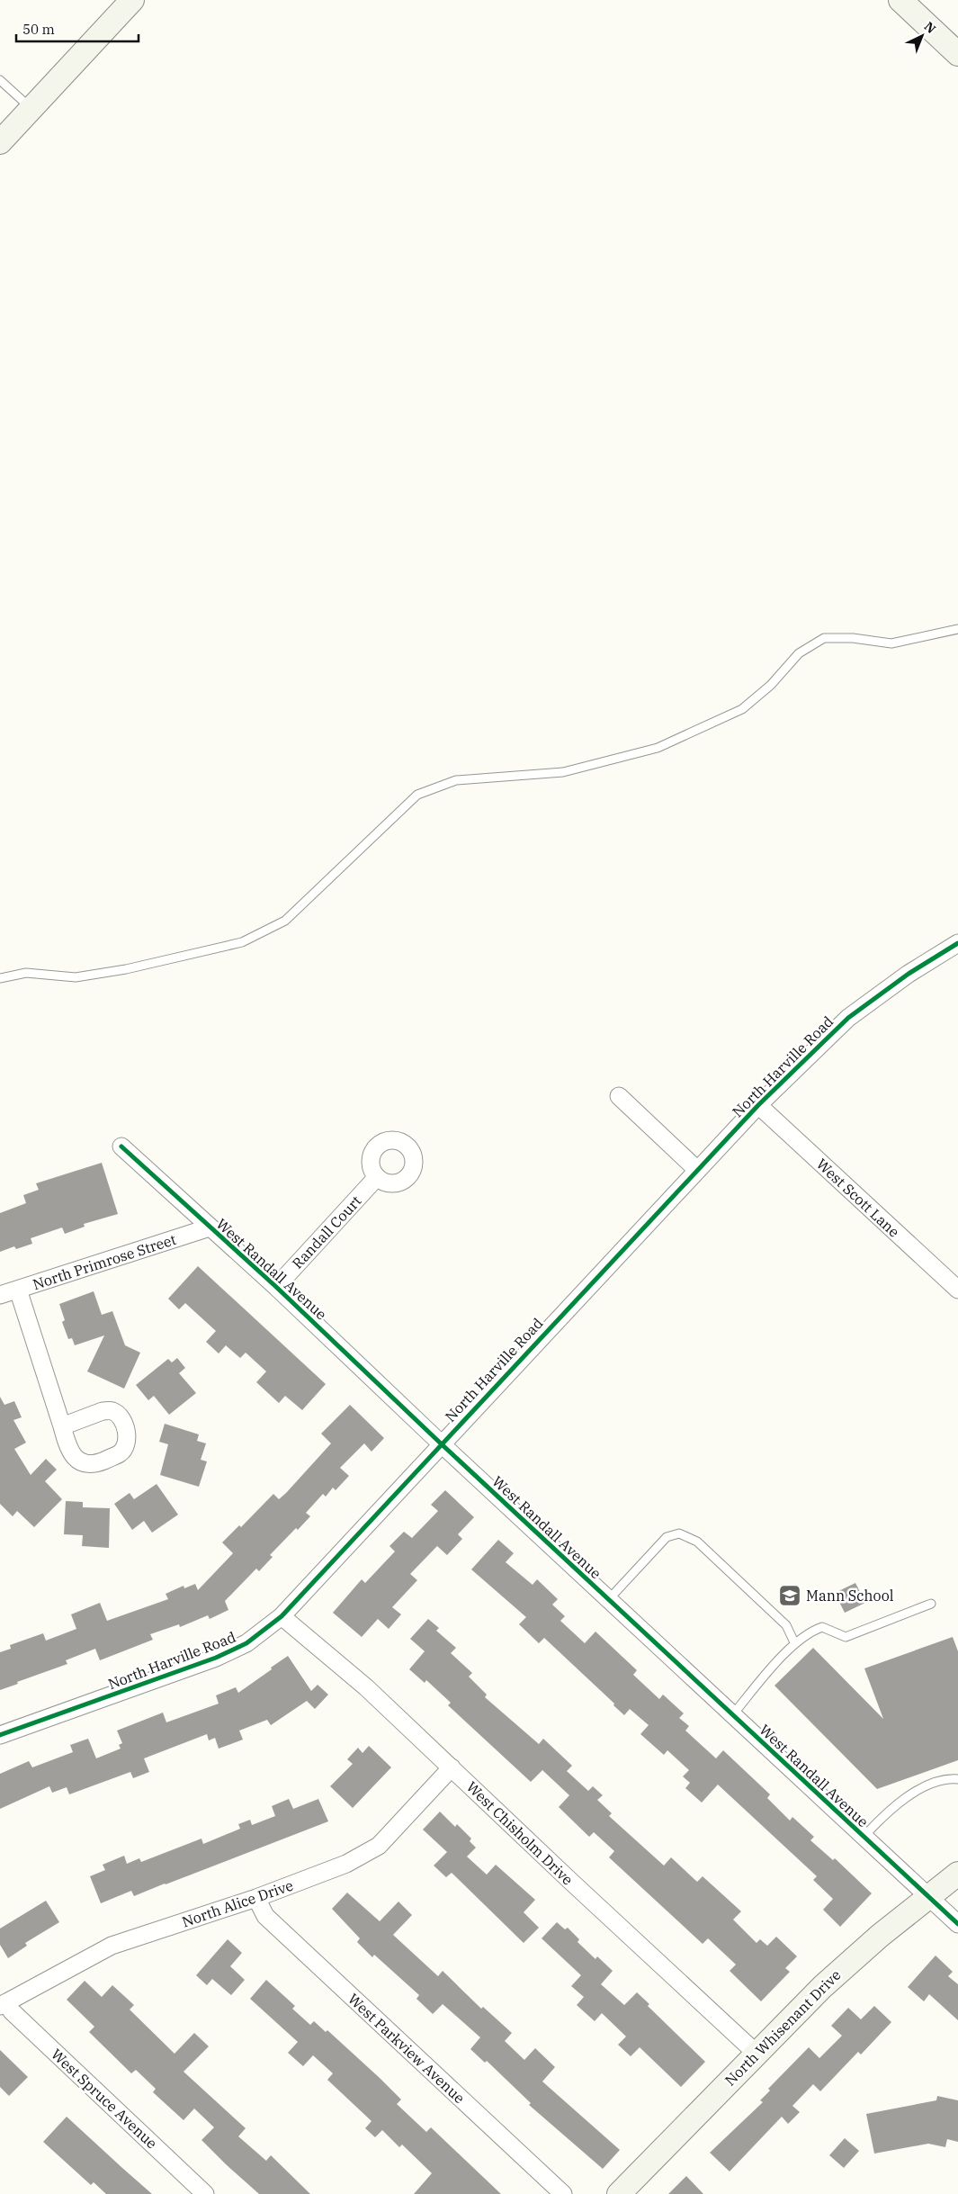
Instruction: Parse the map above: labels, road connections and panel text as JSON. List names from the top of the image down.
{
  "streets": {
    "street": [
      "North Harville Road",
      "West Scott Lane",
      "Randall Court",
      "North Primrose Street",
      "West Randall Avenue",
      "West Chisholm Drive",
      "North Alice Drive",
      "North Whisenant Drive",
      "West Parkview Avenue",
      "West Spruce Avenue"
    ]
  },
  "crossings": [
    ["North Harville Road", "West Scott Lane"],
    ["North Harville Road", "West Randall Avenue"],
    ["North Harville Road", "West Chisholm Drive"],
    ["Randall Court", "West Randall Avenue"],
    ["North Primrose Street", "West Randall Avenue"],
    ["West Randall Avenue", "North Whisenant Drive"],
    ["West Chisholm Drive", "North Alice Drive"],
    ["West Chisholm Drive", "North Whisenant Drive"],
    ["North Alice Drive", "West Parkview Avenue"],
    ["North Alice Drive", "West Spruce Avenue"]
  ],
  "places": {
    "school or university": ["Mann School"]
  },
  "scale_bar": "50 m",
  "north": "top right"
}
